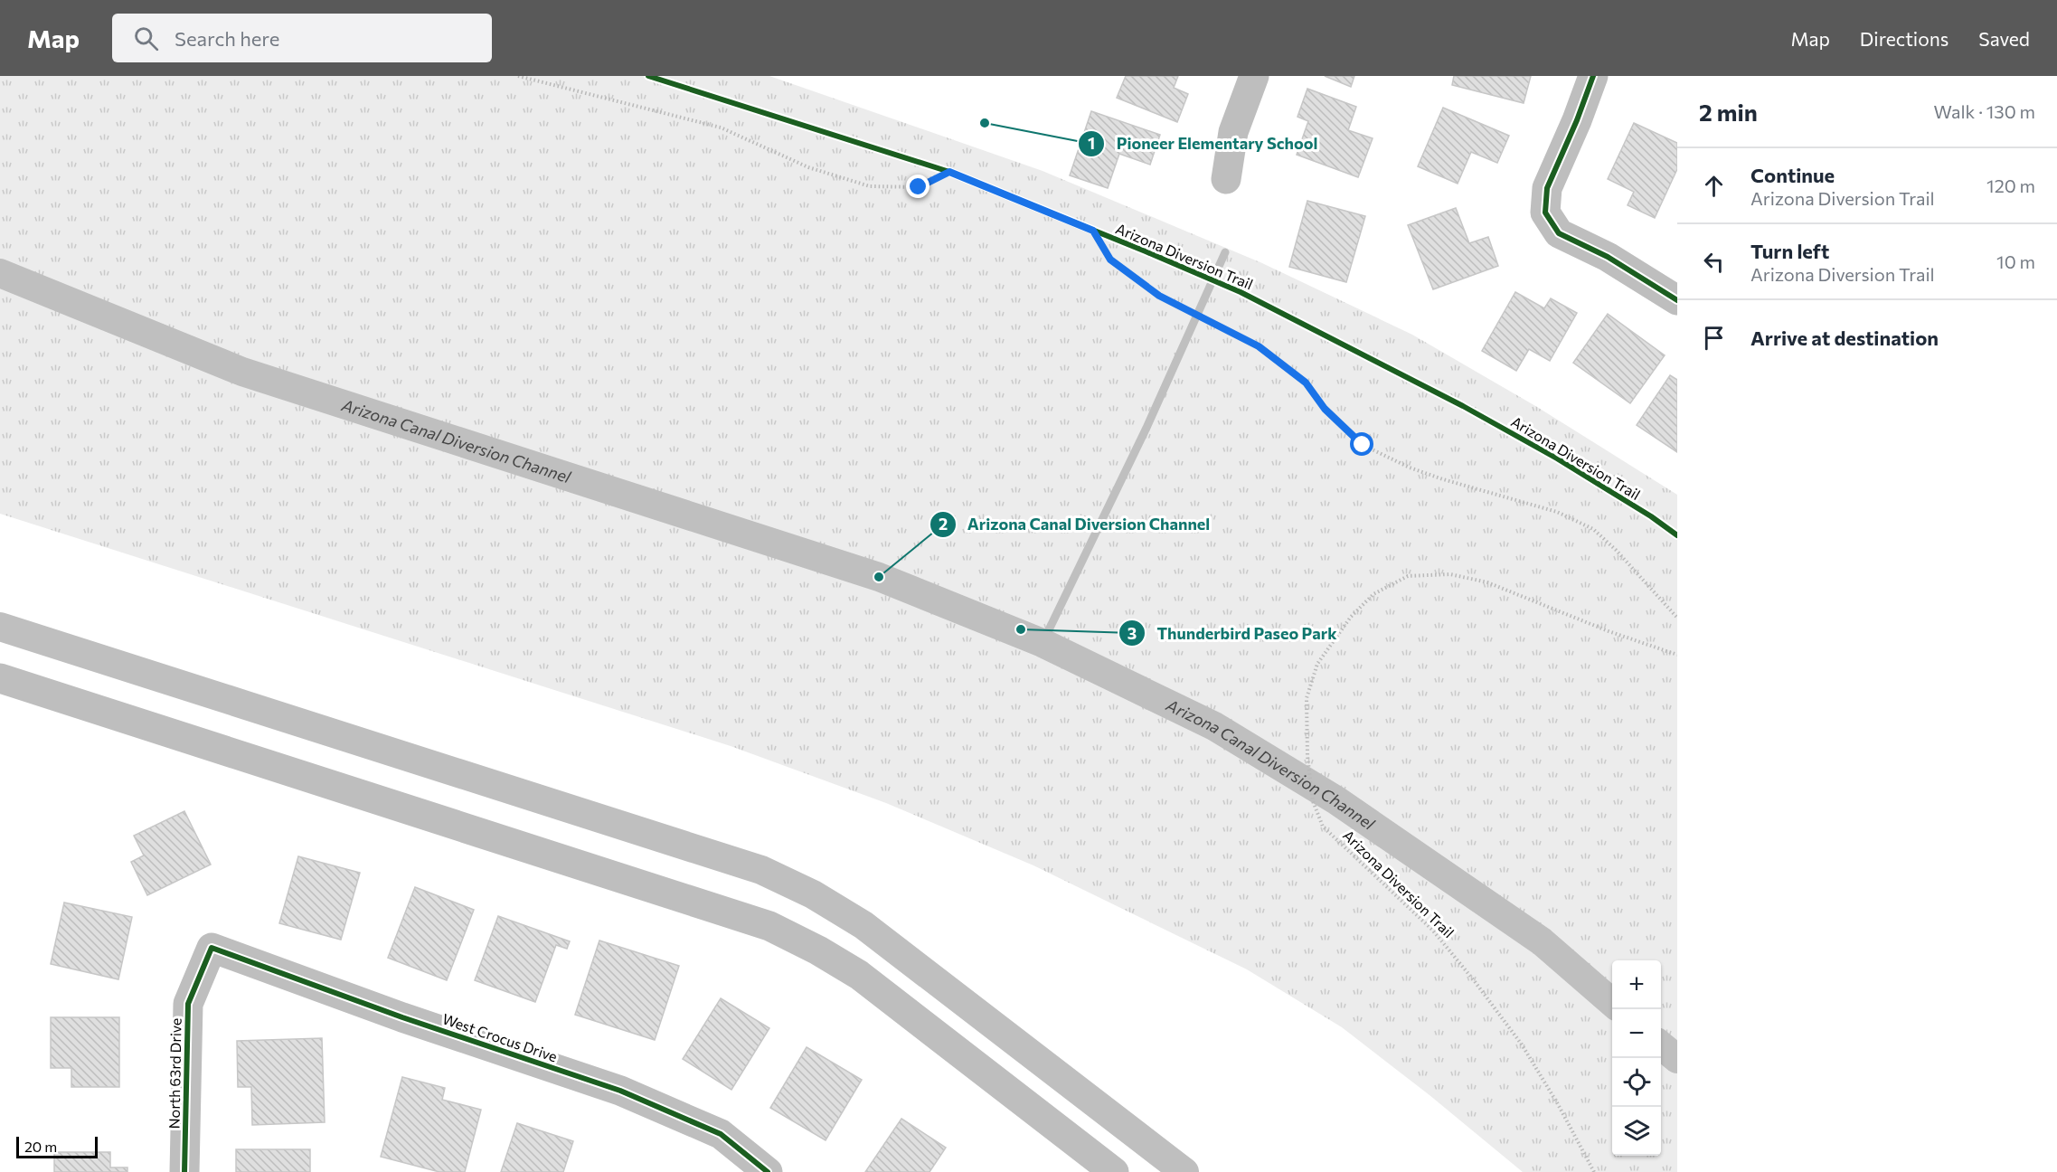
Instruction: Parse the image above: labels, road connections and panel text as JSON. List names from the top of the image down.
{
  "streets": {
    "street": ["West Crocus Drive", "North 63rd Drive"],
    "cycle path": ["Arizona Diversion Trail"]
  },
  "crossings": [
    ["West Crocus Drive", "North 63rd Drive"]
  ],
  "water": ["Arizona Canal Diversion Channel"],
  "places": ["Pioneer Elementary School", "Arizona Canal Diversion Channel", "Thunderbird Paseo Park"],
  "scale_bar": "20 m",
  "page": {
    "header": "Map",
    "search": "Search here",
    "nav": ["Map", "Directions", "Saved"],
    "heading": ["2 min", "Walk · 130 m"],
    "list": [
      ["Continue", "Arizona Diversion Trail", "120 m"],
      ["Turn left", "Arizona Diversion Trail", "10 m"],
      "Arrive at destination"
    ],
    "map_buttons": ["+", "−"],
    "scale": "20 m"
  }
}
